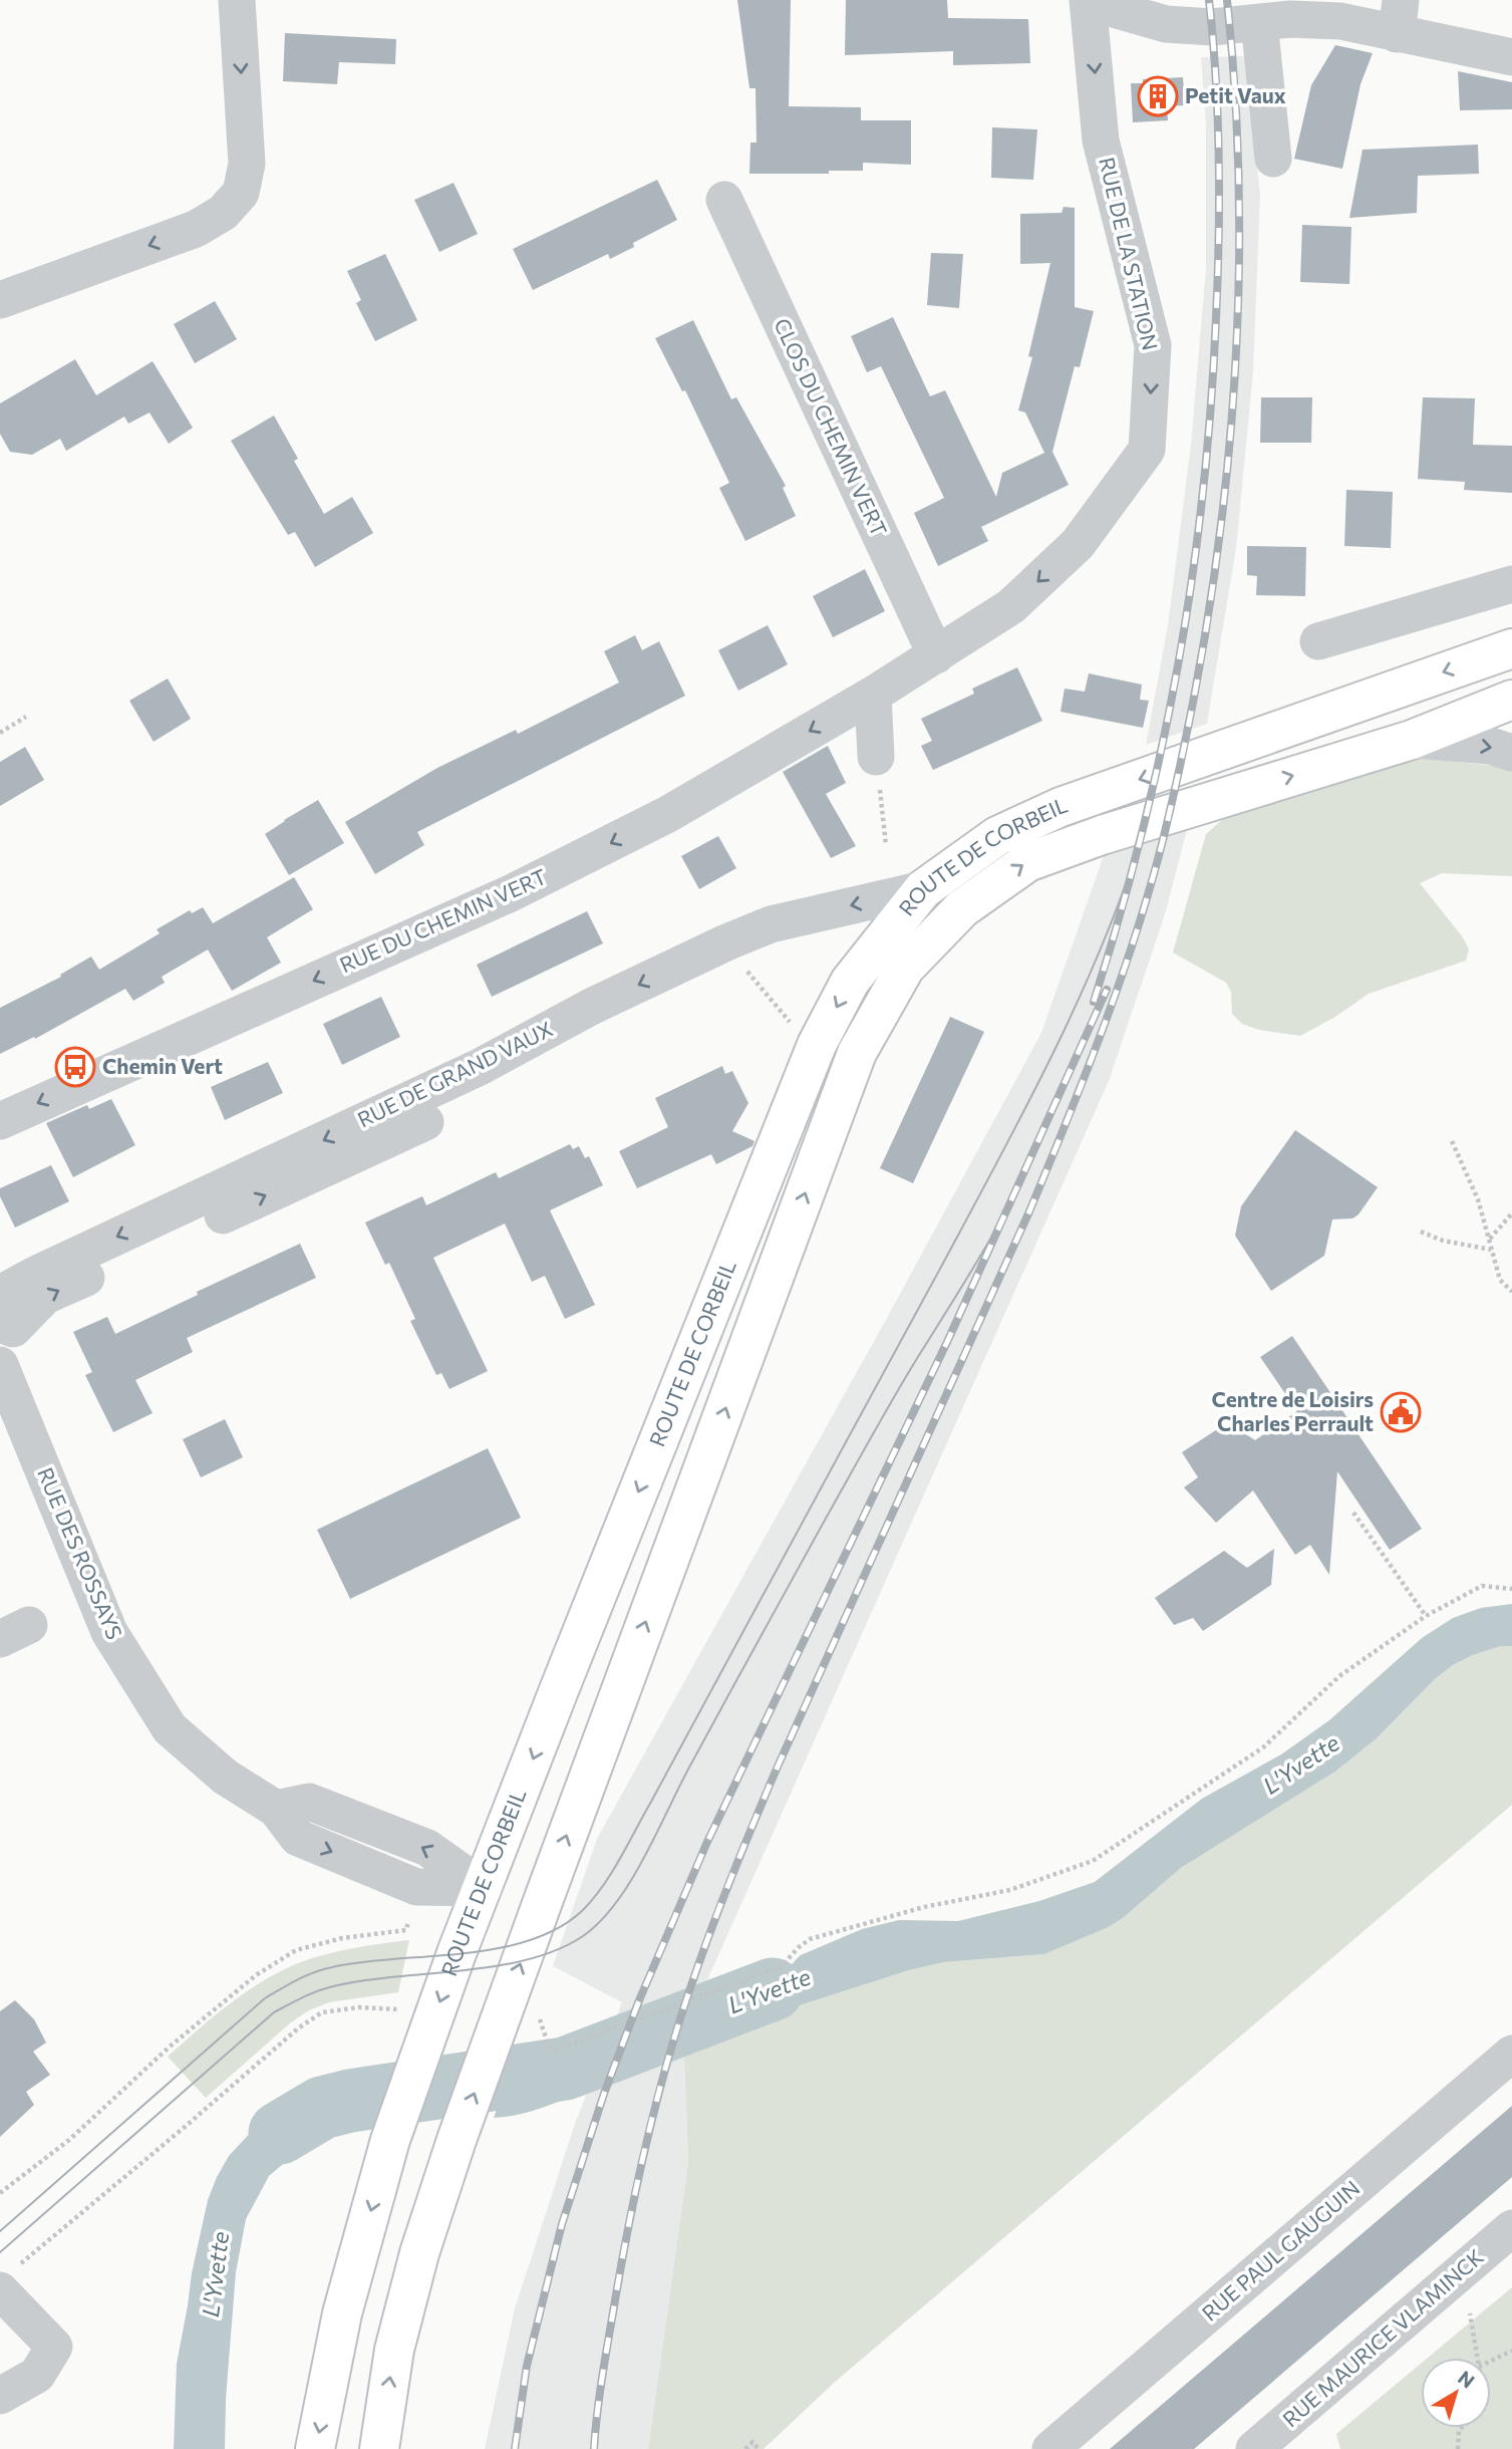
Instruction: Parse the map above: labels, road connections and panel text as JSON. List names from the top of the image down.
{
  "streets": {
    "main road": ["ROUTE DE CORBEIL"],
    "street": [
      "RUE DE LA STATION",
      "CLOS DU CHEMIN VERT",
      "RUE DU CHEMIN VERT",
      "RUE DE GRAND VAUX",
      "RUE DES ROSSAYS",
      "RUE PAUL GAUGUIN",
      "RUE MAURICE VLAMINCK"
    ]
  },
  "crossings": [
    ["RUE DE LA STATION", "CLOS DU CHEMIN VERT"],
    ["RUE DE LA STATION", "RUE DU CHEMIN VERT"],
    ["ROUTE DE CORBEIL", "RUE DE GRAND VAUX"],
    ["ROUTE DE CORBEIL", "RUE DES ROSSAYS"]
  ],
  "one_way": ["RUE DE LA STATION"],
  "water": ["L'Yvette"],
  "places": {
    "building": ["Petit Vaux"],
    "bus stop": ["Chemin Vert"],
    "public building": ["Centre de Loisirs Charles Perrault"]
  },
  "north": "top right"
}
